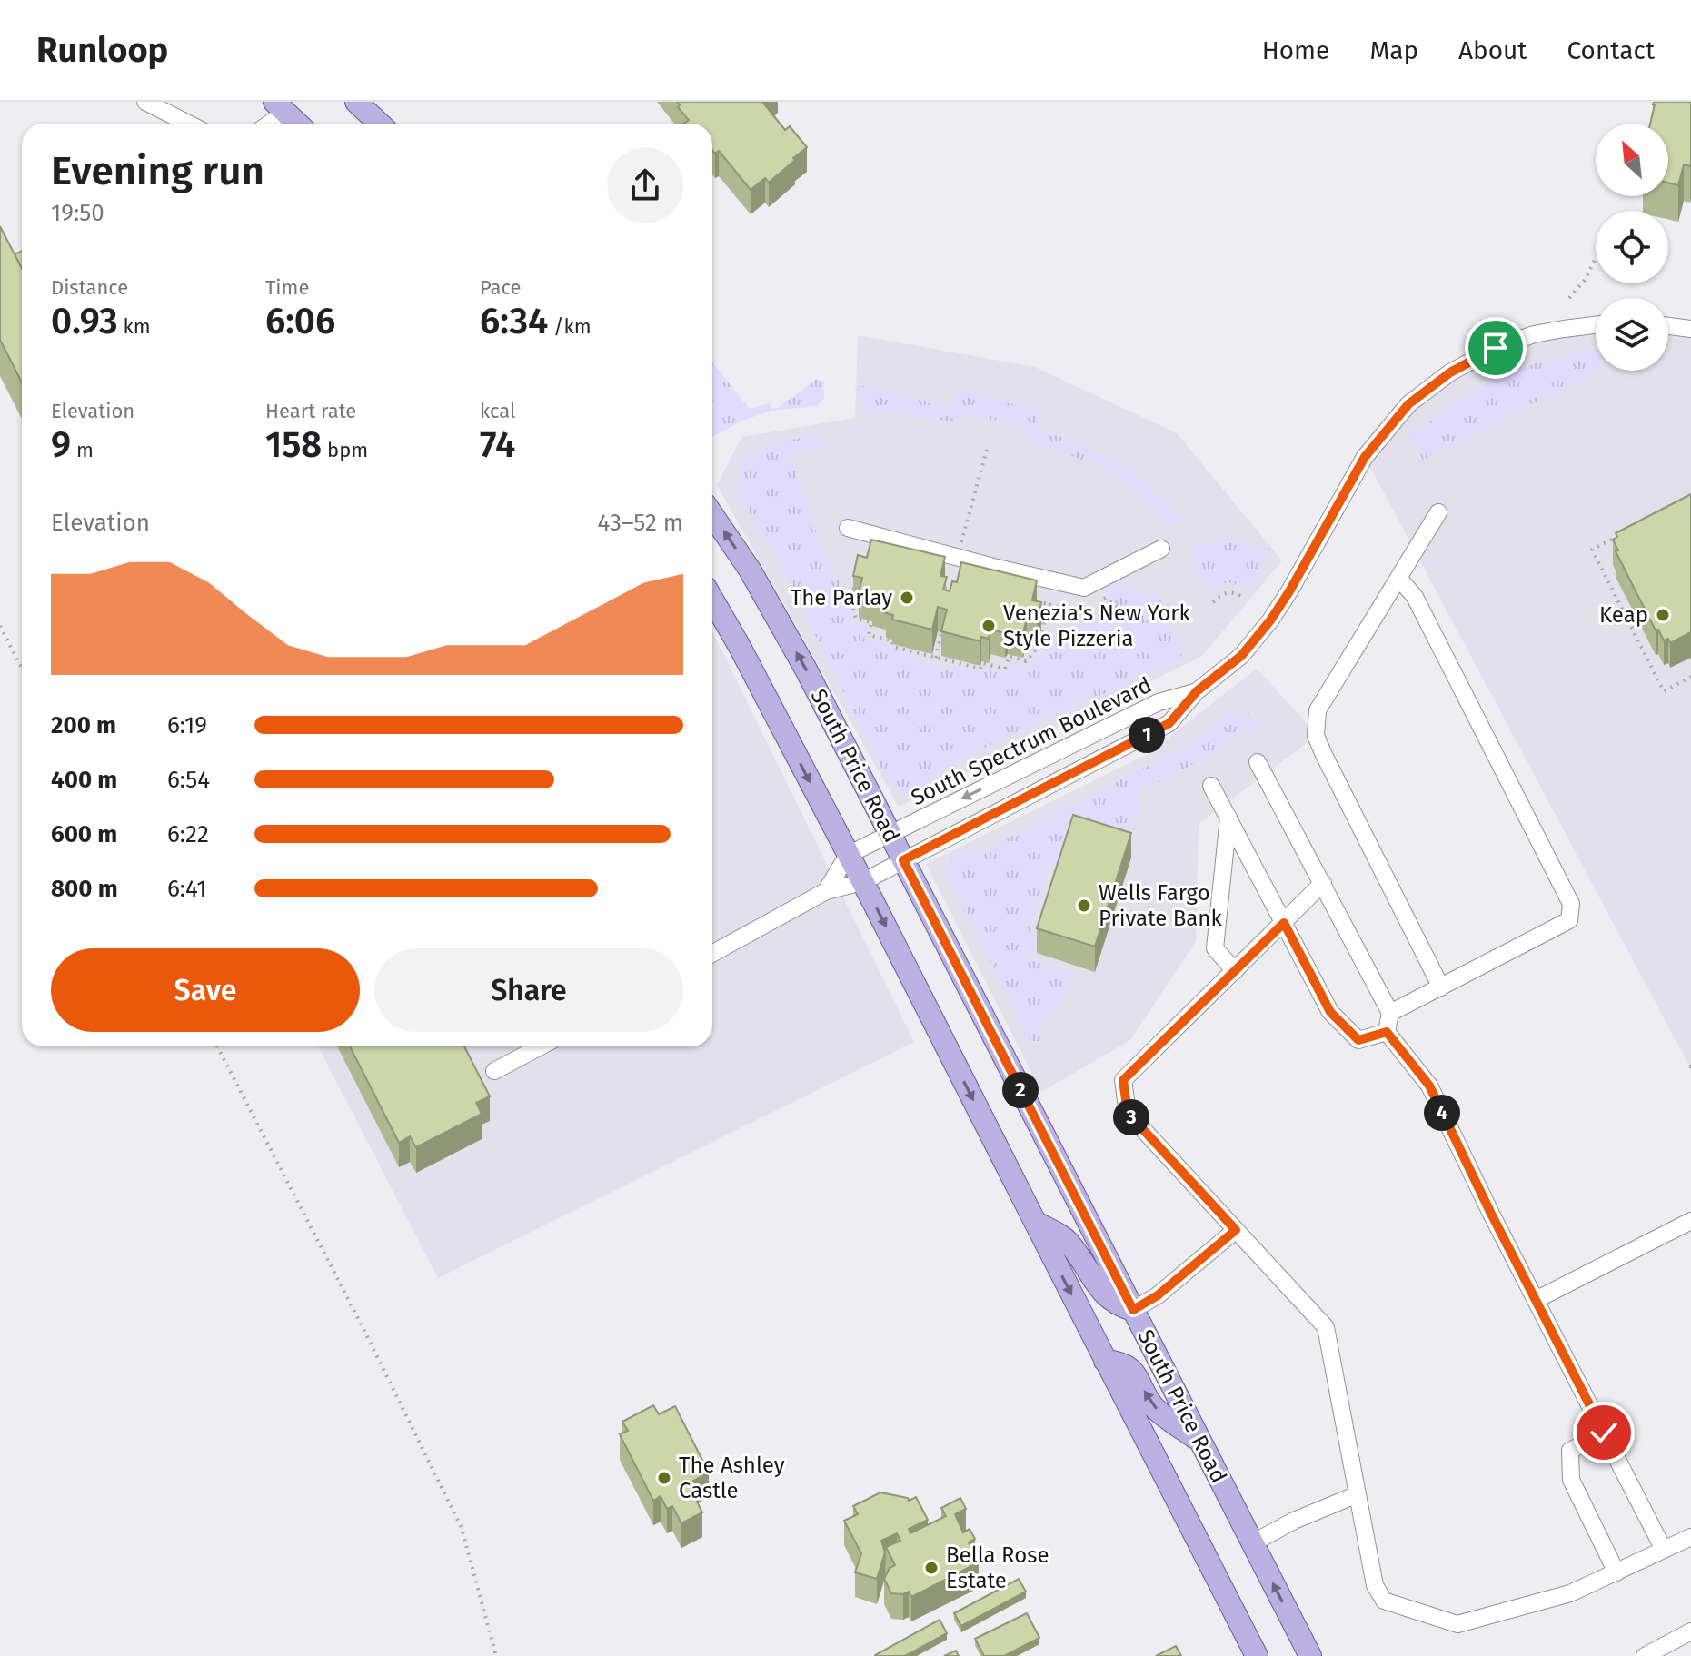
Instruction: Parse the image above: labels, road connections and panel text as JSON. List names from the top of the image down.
{
  "streets": {
    "main road": ["South Price Road"],
    "street": ["South Spectrum Boulevard"]
  },
  "crossings": [
    ["South Spectrum Boulevard", "South Price Road"]
  ],
  "places": [
    "The Parlay",
    "Keap",
    "Venezia's New York Style Pizzeria",
    "Wells Fargo Private Bank",
    "The Ashley Castle",
    "Bella Rose Estate"
  ],
  "north": "top left",
  "page": {
    "header": "Runloop",
    "nav": [
      "Home",
      "Map",
      "About",
      "Contact"
    ],
    "heading": ["Evening run", "19:50"],
    "stats": [
      ["Distance", "0.93 km"],
      ["Time", "6:06"],
      ["Pace", "6:34 /km"],
      ["Elevation", "9 m"],
      ["Heart rate", "158 bpm"],
      ["kcal", "74"]
    ],
    "chart": ["Elevation", "43–52 m"],
    "list": [
      {
        "name": "200 m",
        "note": "6:19"
      },
      {
        "name": "400 m",
        "note": "6:54"
      },
      {
        "name": "600 m",
        "note": "6:22"
      },
      {
        "name": "800 m",
        "note": "6:41"
      }
    ],
    "pins": [
      "1",
      "2",
      "4",
      "3"
    ],
    "buttons": ["Save", "Share"]
  }
}
